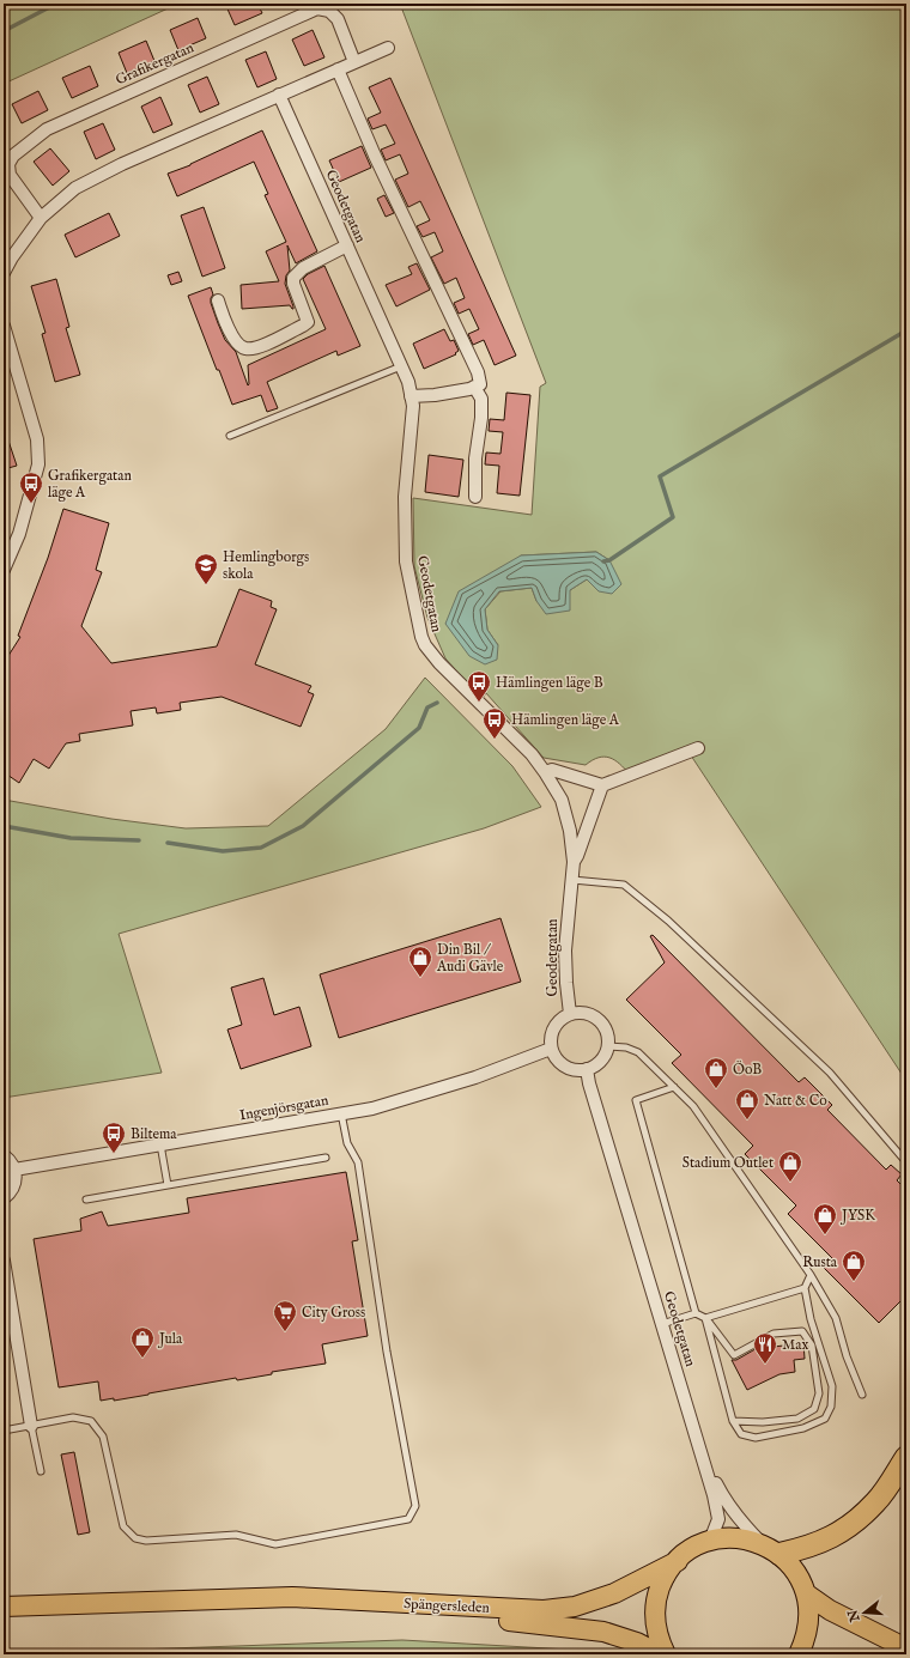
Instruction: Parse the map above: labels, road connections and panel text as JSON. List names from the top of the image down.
{
  "streets": {
    "main road": ["Spängersleden"],
    "street": ["Grafikergatan", "Geodetgatan", "Ingenjörsgatan"]
  },
  "crossings": [
    ["Geodetgatan", "Ingenjörsgatan"]
  ],
  "places": {
    "bus stop": [
      "Grafikergatan läge A",
      "Hämlingen läge B",
      "Hämlingen läge A",
      "Biltema"
    ],
    "school or university": ["Hemlingborgs skola"],
    "shop": [
      "Din Bil / Audi Gävle",
      "ÖoB",
      "Natt & Co",
      "Stadium Outlet",
      "JYSK",
      "Rusta",
      "Jula"
    ],
    "supermarket": ["City Gross"],
    "restaurant": ["Max"]
  },
  "north": "left"
}
